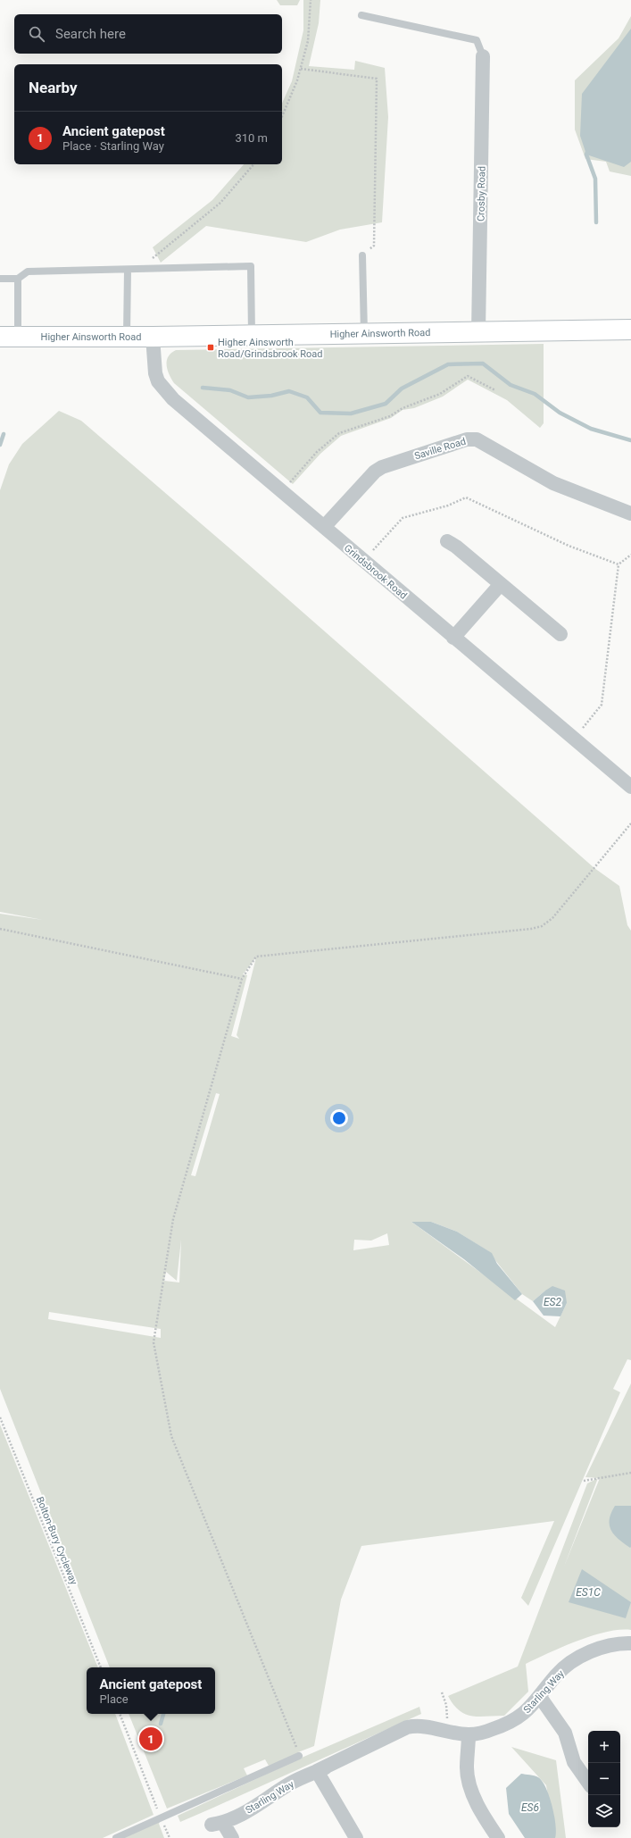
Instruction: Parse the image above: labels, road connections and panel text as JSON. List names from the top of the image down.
{
  "streets": {
    "main road": ["Higher Ainsworth Road"],
    "street": [
      "Crosby Road",
      "Saville Road",
      "Grindsbrook Road",
      "Starling Way"
    ],
    "path": ["Bolton-Bury Cycleway"]
  },
  "crossings": [
    ["Crosby Road", "Higher Ainsworth Road"],
    ["Higher Ainsworth Road", "Grindsbrook Road"],
    ["Saville Road", "Grindsbrook Road"]
  ],
  "water": ["ES2", "ES1C", "ES6"],
  "places": {
    "transit": ["Higher Ainsworth Road/Grindsbrook Road"]
  },
  "page": {
    "search": "Search here",
    "heading": "Nearby",
    "list": [
      {
        "mark": "1",
        "name": "Ancient gatepost",
        "note": "Place · Starling Way",
        "value": "310 m"
      }
    ],
    "popup": ["Ancient gatepost", "Place"],
    "pins": "1",
    "map_buttons": ["+", "−"]
  }
}
